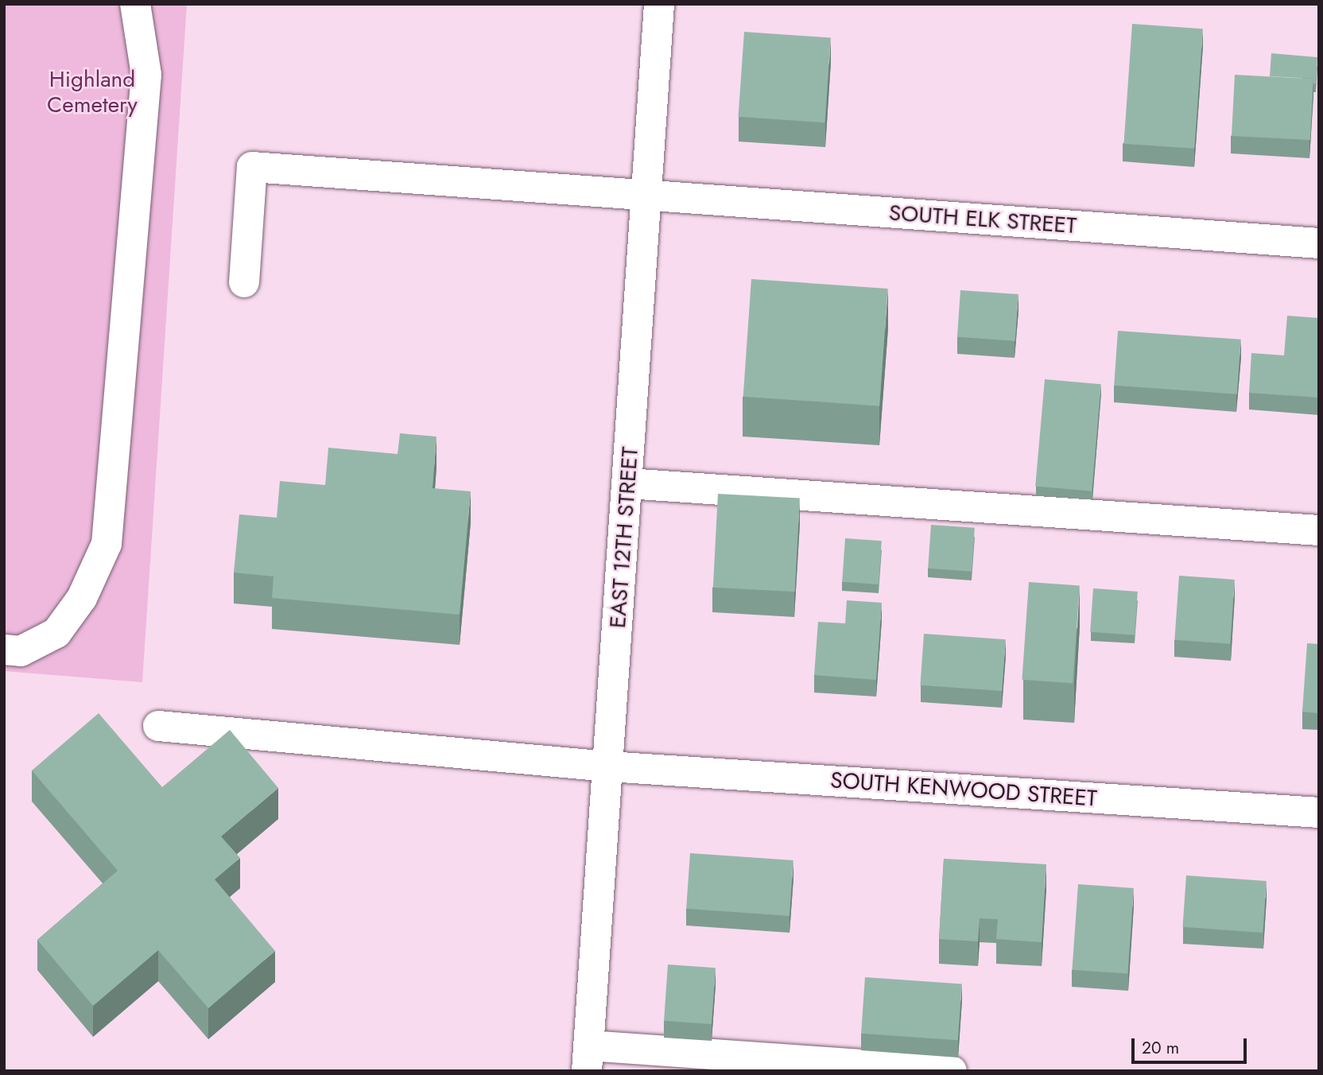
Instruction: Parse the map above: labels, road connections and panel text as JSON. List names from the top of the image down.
{
  "streets": {
    "street": ["SOUTH ELK STREET", "EAST 12TH STREET", "SOUTH KENWOOD STREET"]
  },
  "crossings": [
    ["SOUTH ELK STREET", "EAST 12TH STREET"],
    ["EAST 12TH STREET", "SOUTH KENWOOD STREET"]
  ],
  "parks": ["Highland Cemetery"],
  "scale_bar": "20 m"
}
